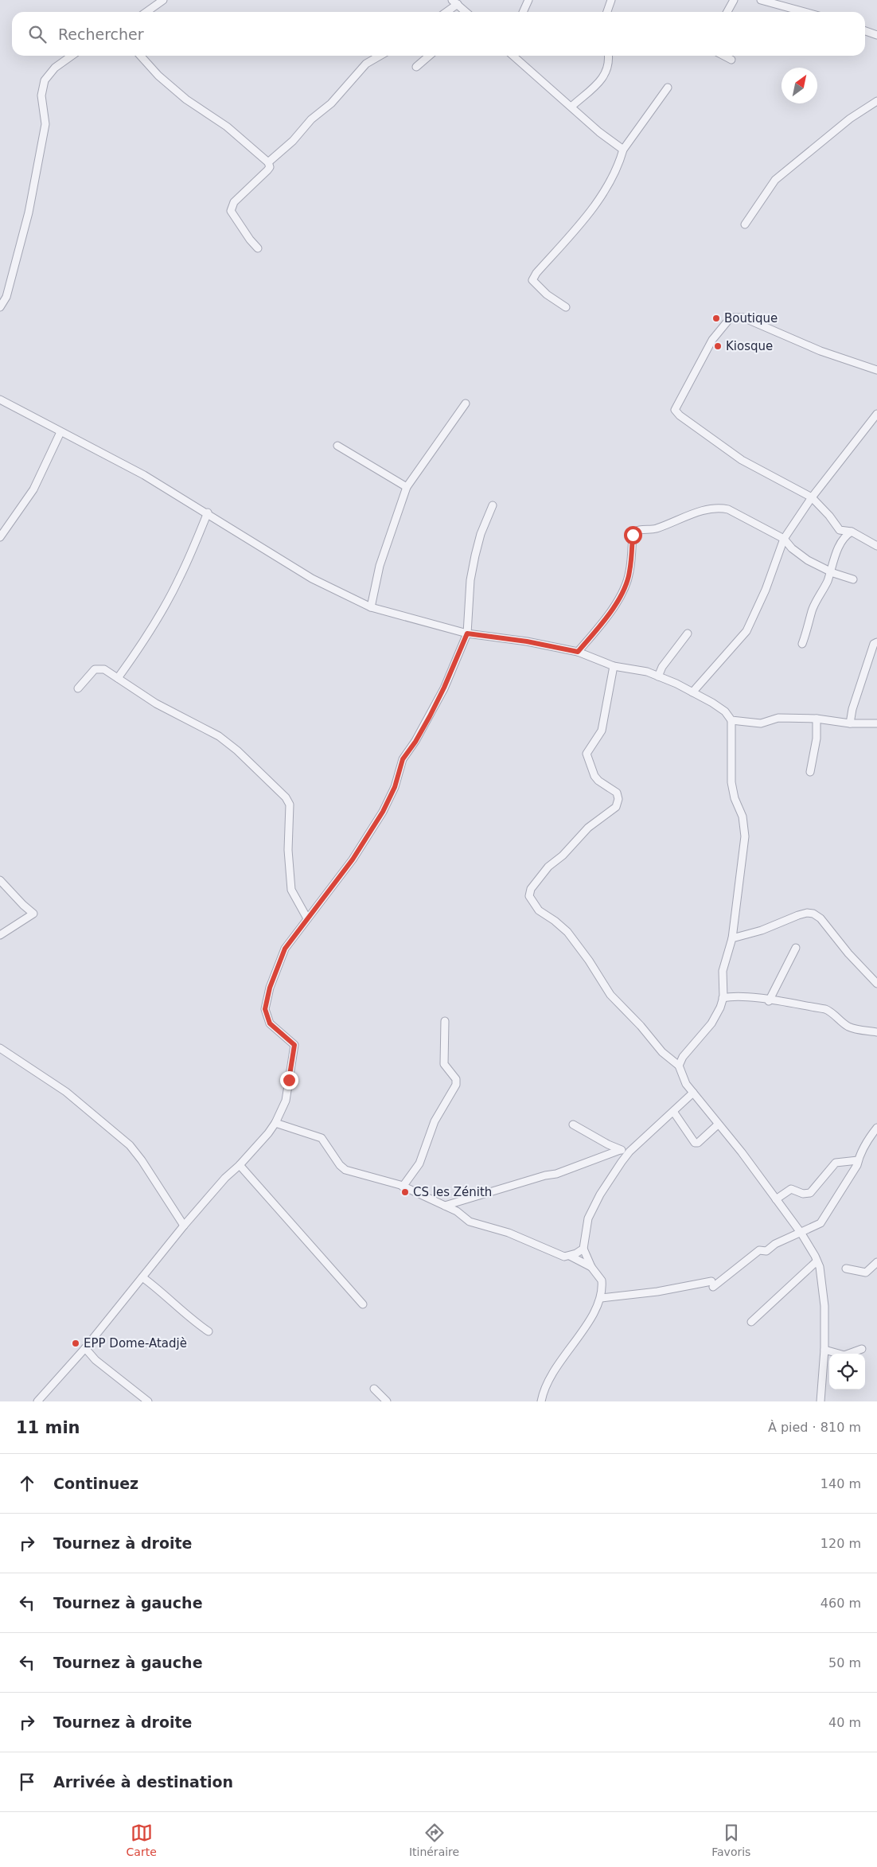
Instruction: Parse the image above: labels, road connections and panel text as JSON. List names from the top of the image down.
{
  "places": [
    "Boutique",
    "Kiosque",
    "CS les Zénith",
    "EPP Dome-Atadjè"
  ],
  "north": "top right",
  "page": {
    "search": "Rechercher",
    "heading": ["11 min", "À pied · 810 m"],
    "list": [
      ["Continuez", "140 m"],
      ["Tournez à droite", "120 m"],
      ["Tournez à gauche", "460 m"],
      ["Tournez à gauche", "50 m"],
      ["Tournez à droite", "40 m"],
      "Arrivée à destination"
    ],
    "nav": ["Carte", "Itinéraire", "Favoris"]
  }
}
